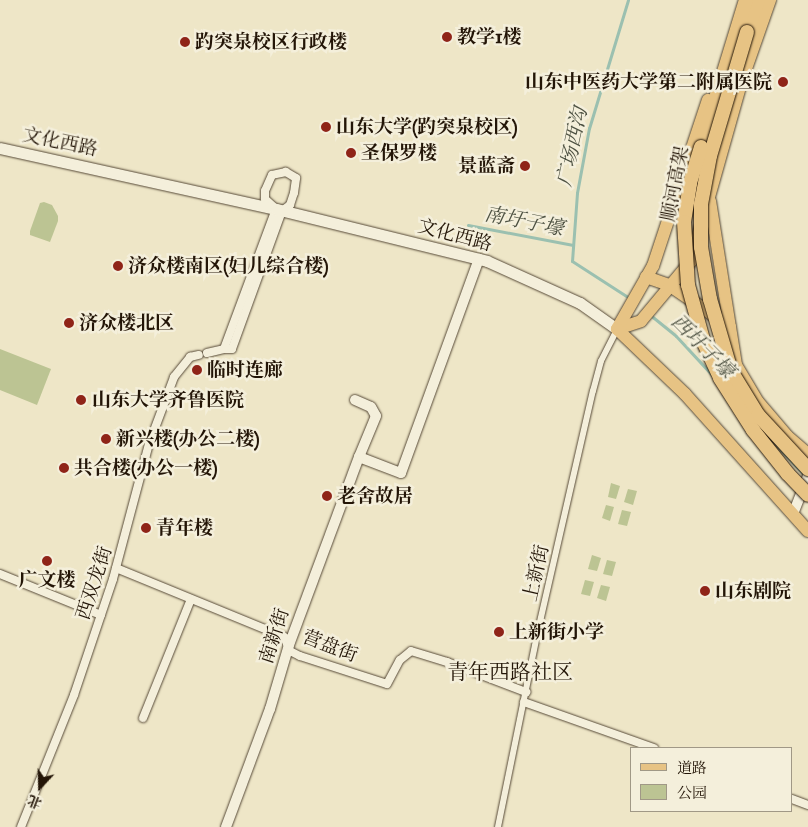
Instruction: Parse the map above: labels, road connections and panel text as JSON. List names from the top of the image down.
{
  "streets": {
    "highway": ["顺河高架"],
    "main road": ["文化西路"],
    "street": [
      "上新街",
      "西双龙街",
      "南新街",
      "营盘街"
    ]
  },
  "crossings": [
    ["文化西路", "上新街"],
    ["上新街", "营盘街"],
    ["西双龙街", "营盘街"],
    ["南新街", "营盘街"]
  ],
  "districts": ["青年西路社区"],
  "water": ["广场西沟", "南圩子壕", "西圩子壕"],
  "places": [
    "教学1楼",
    "趵突泉校区行政楼",
    "山东中医药大学第二附属医院",
    "山东大学(趵突泉校区)",
    "圣保罗楼",
    "景蓝斋",
    "济众楼南区(妇儿综合楼)",
    "济众楼北区",
    "临时连廊",
    "山东大学齐鲁医院",
    "新兴楼(办公二楼)",
    "共合楼(办公一楼)",
    "老舍故居",
    "青年楼",
    "广文楼",
    "山东剧院",
    "上新街小学"
  ],
  "legend": ["道路", "公园"],
  "north": "bottom"
}
